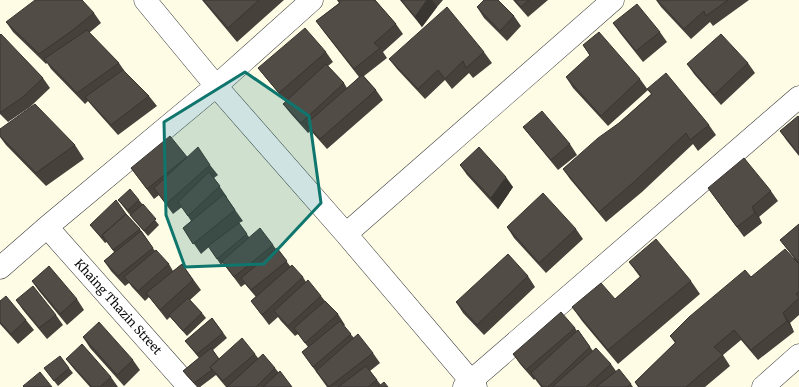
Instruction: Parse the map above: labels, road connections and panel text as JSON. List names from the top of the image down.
{
  "streets": {
    "street": ["Khaing Thazin Street"]
  }
}
